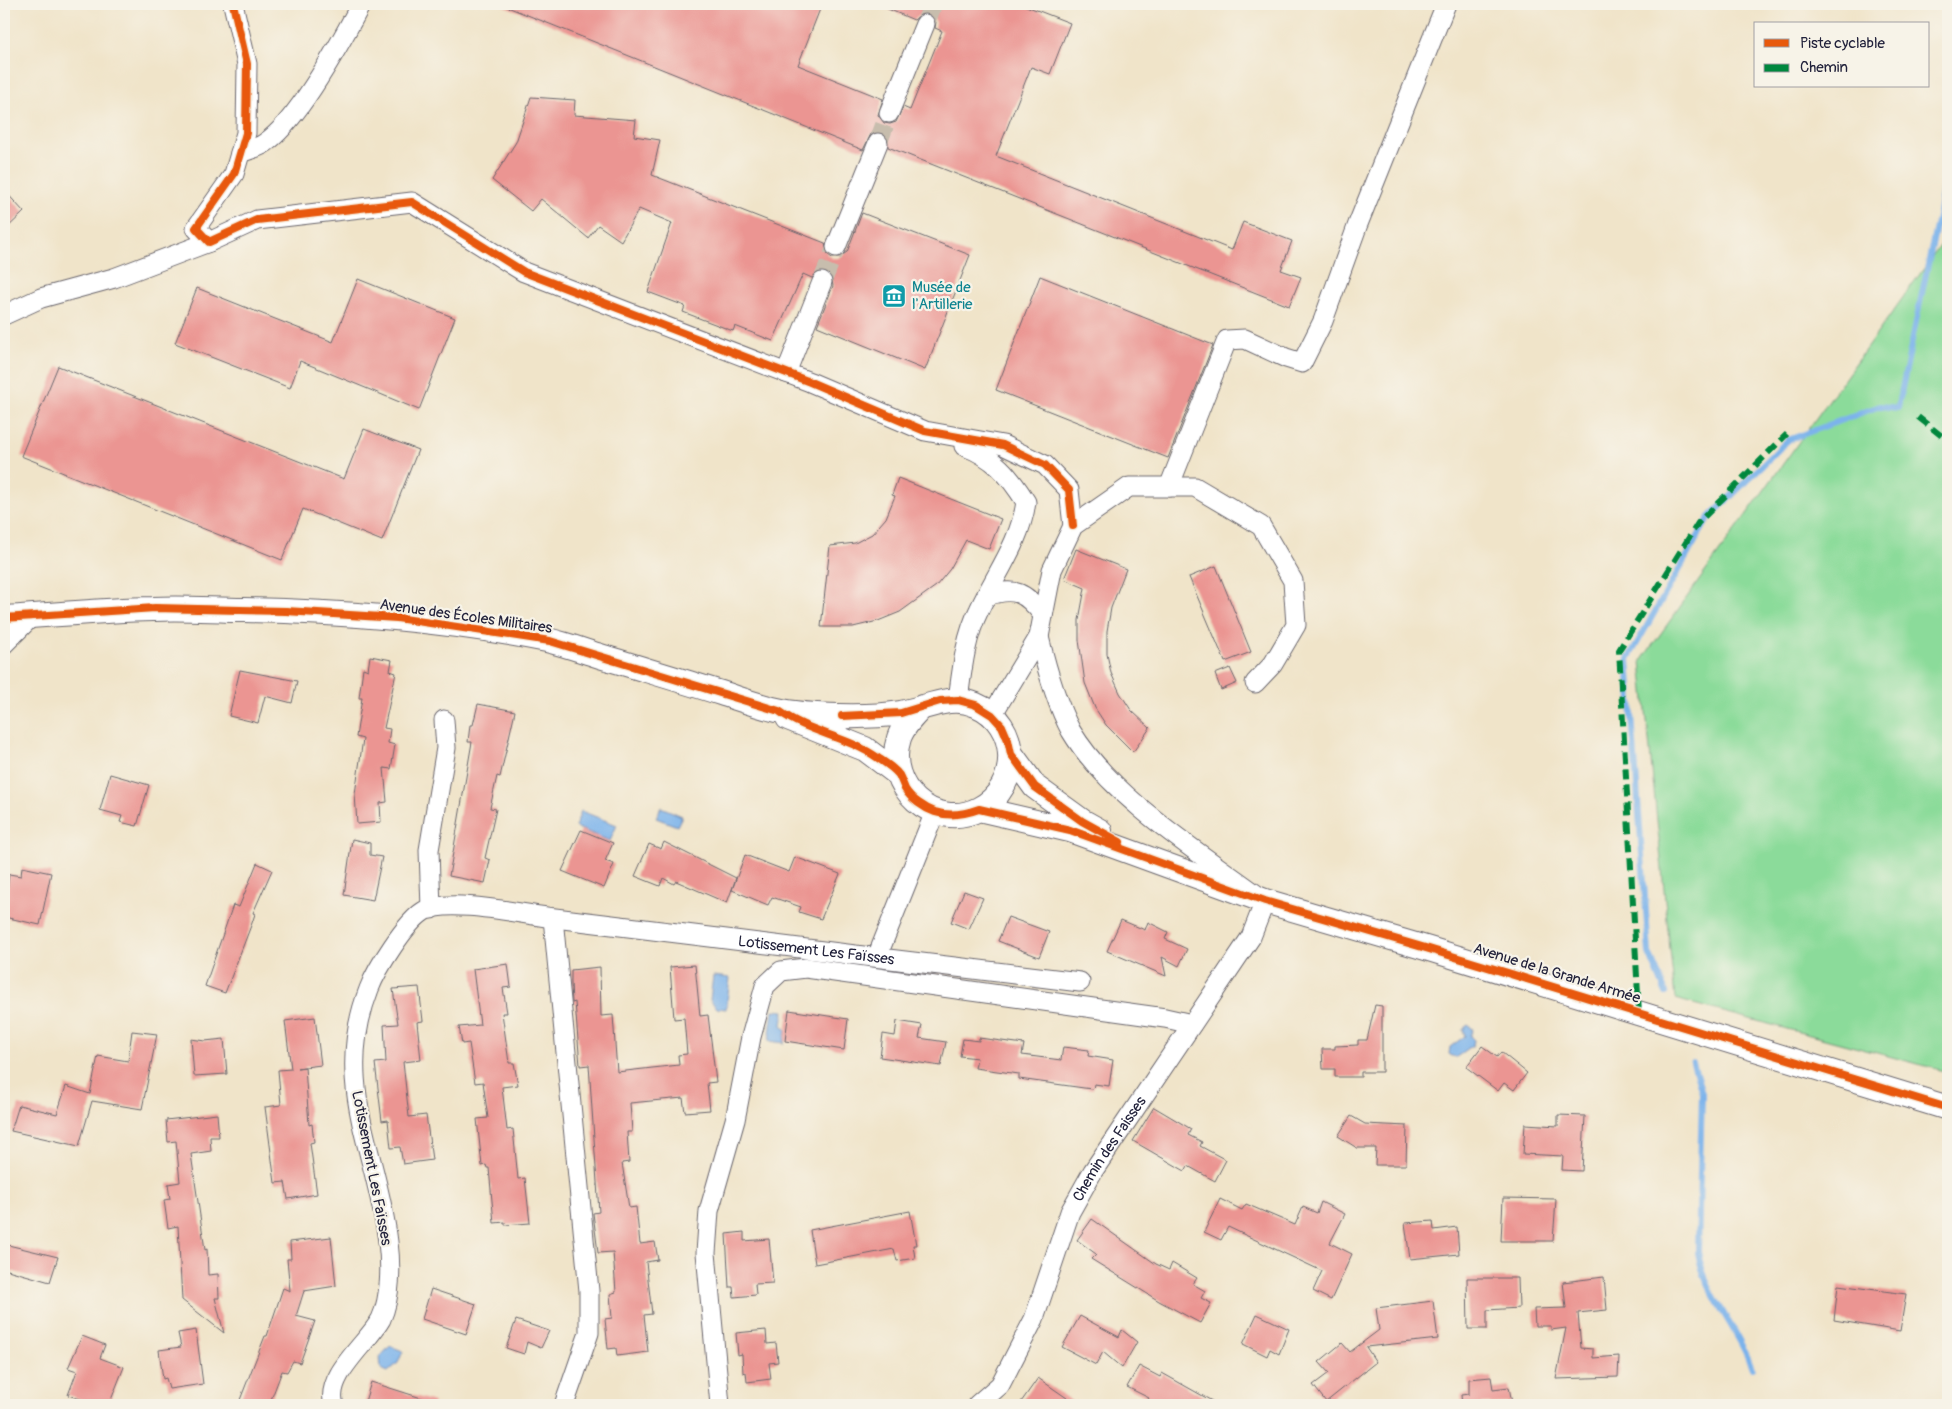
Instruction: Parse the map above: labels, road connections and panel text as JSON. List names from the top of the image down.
{
  "streets": {
    "street": [
      "Avenue des Écoles Militaires",
      "Lotissement Les Faïsses",
      "Avenue de la Grande Armée",
      "Chemin des Faisses"
    ]
  },
  "crossings": [
    ["Avenue des Écoles Militaires", "Avenue de la Grande Armée"],
    ["Avenue de la Grande Armée", "Chemin des Faisses"]
  ],
  "places": {
    "museum": ["Musée de l'Artillerie"]
  },
  "legend": ["Piste cyclable", "Chemin"]
}
